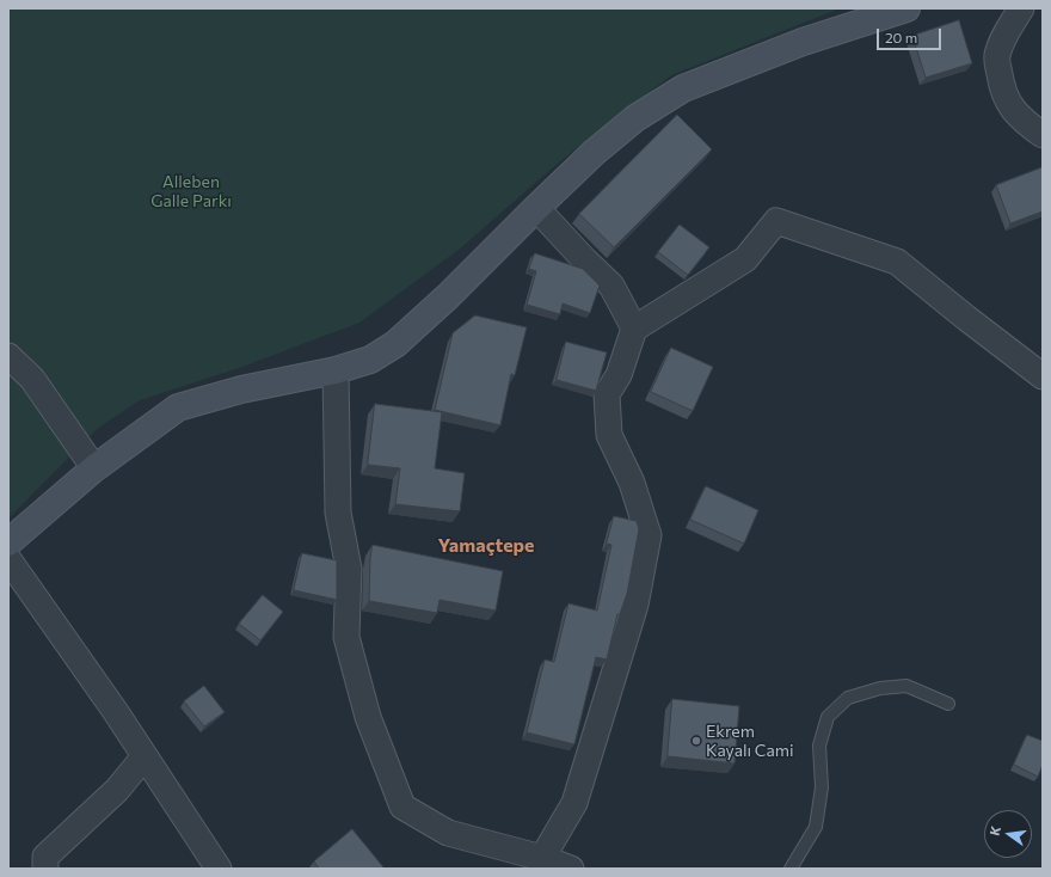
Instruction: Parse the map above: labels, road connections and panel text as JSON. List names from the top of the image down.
{
  "districts": ["Yamaçtepe"],
  "parks": ["Alleben Galle Parkı"],
  "places": ["Ekrem Kayalı Cami"],
  "scale_bar": "20 m",
  "north": "left"
}
